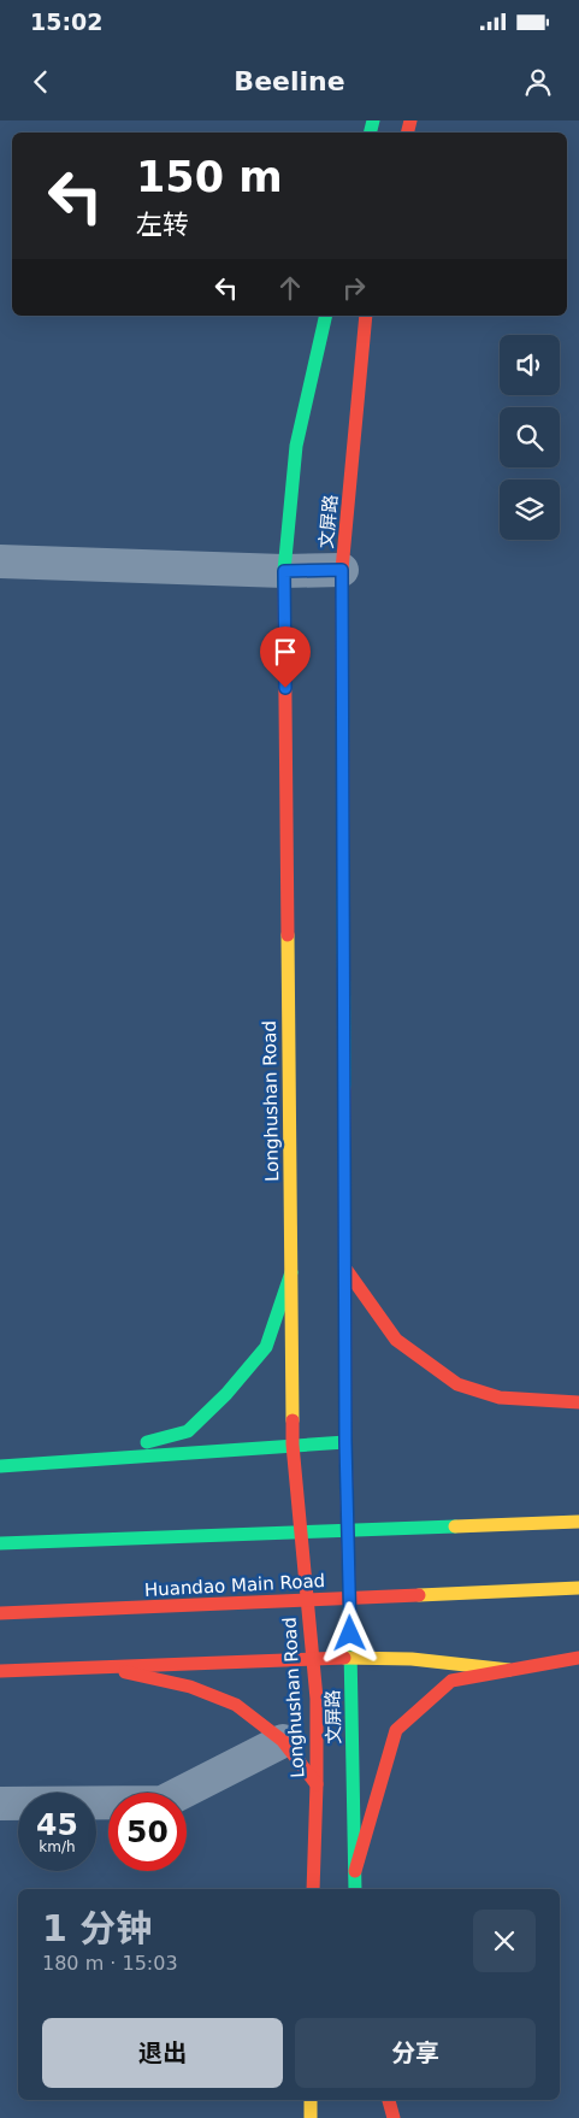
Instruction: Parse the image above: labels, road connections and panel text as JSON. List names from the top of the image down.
{
  "streets": {
    "main road": ["文屏路", "Longhushan Road", "Huandao Main Road"]
  },
  "page": {
    "status": "15:02",
    "header": "Beeline",
    "turn": ["150 m", "左转"],
    "speed": "45 km/h",
    "limit": "50",
    "heading": ["1 分钟", "180 m · 15:03"],
    "buttons": ["退出", "分享"]
  }
}
